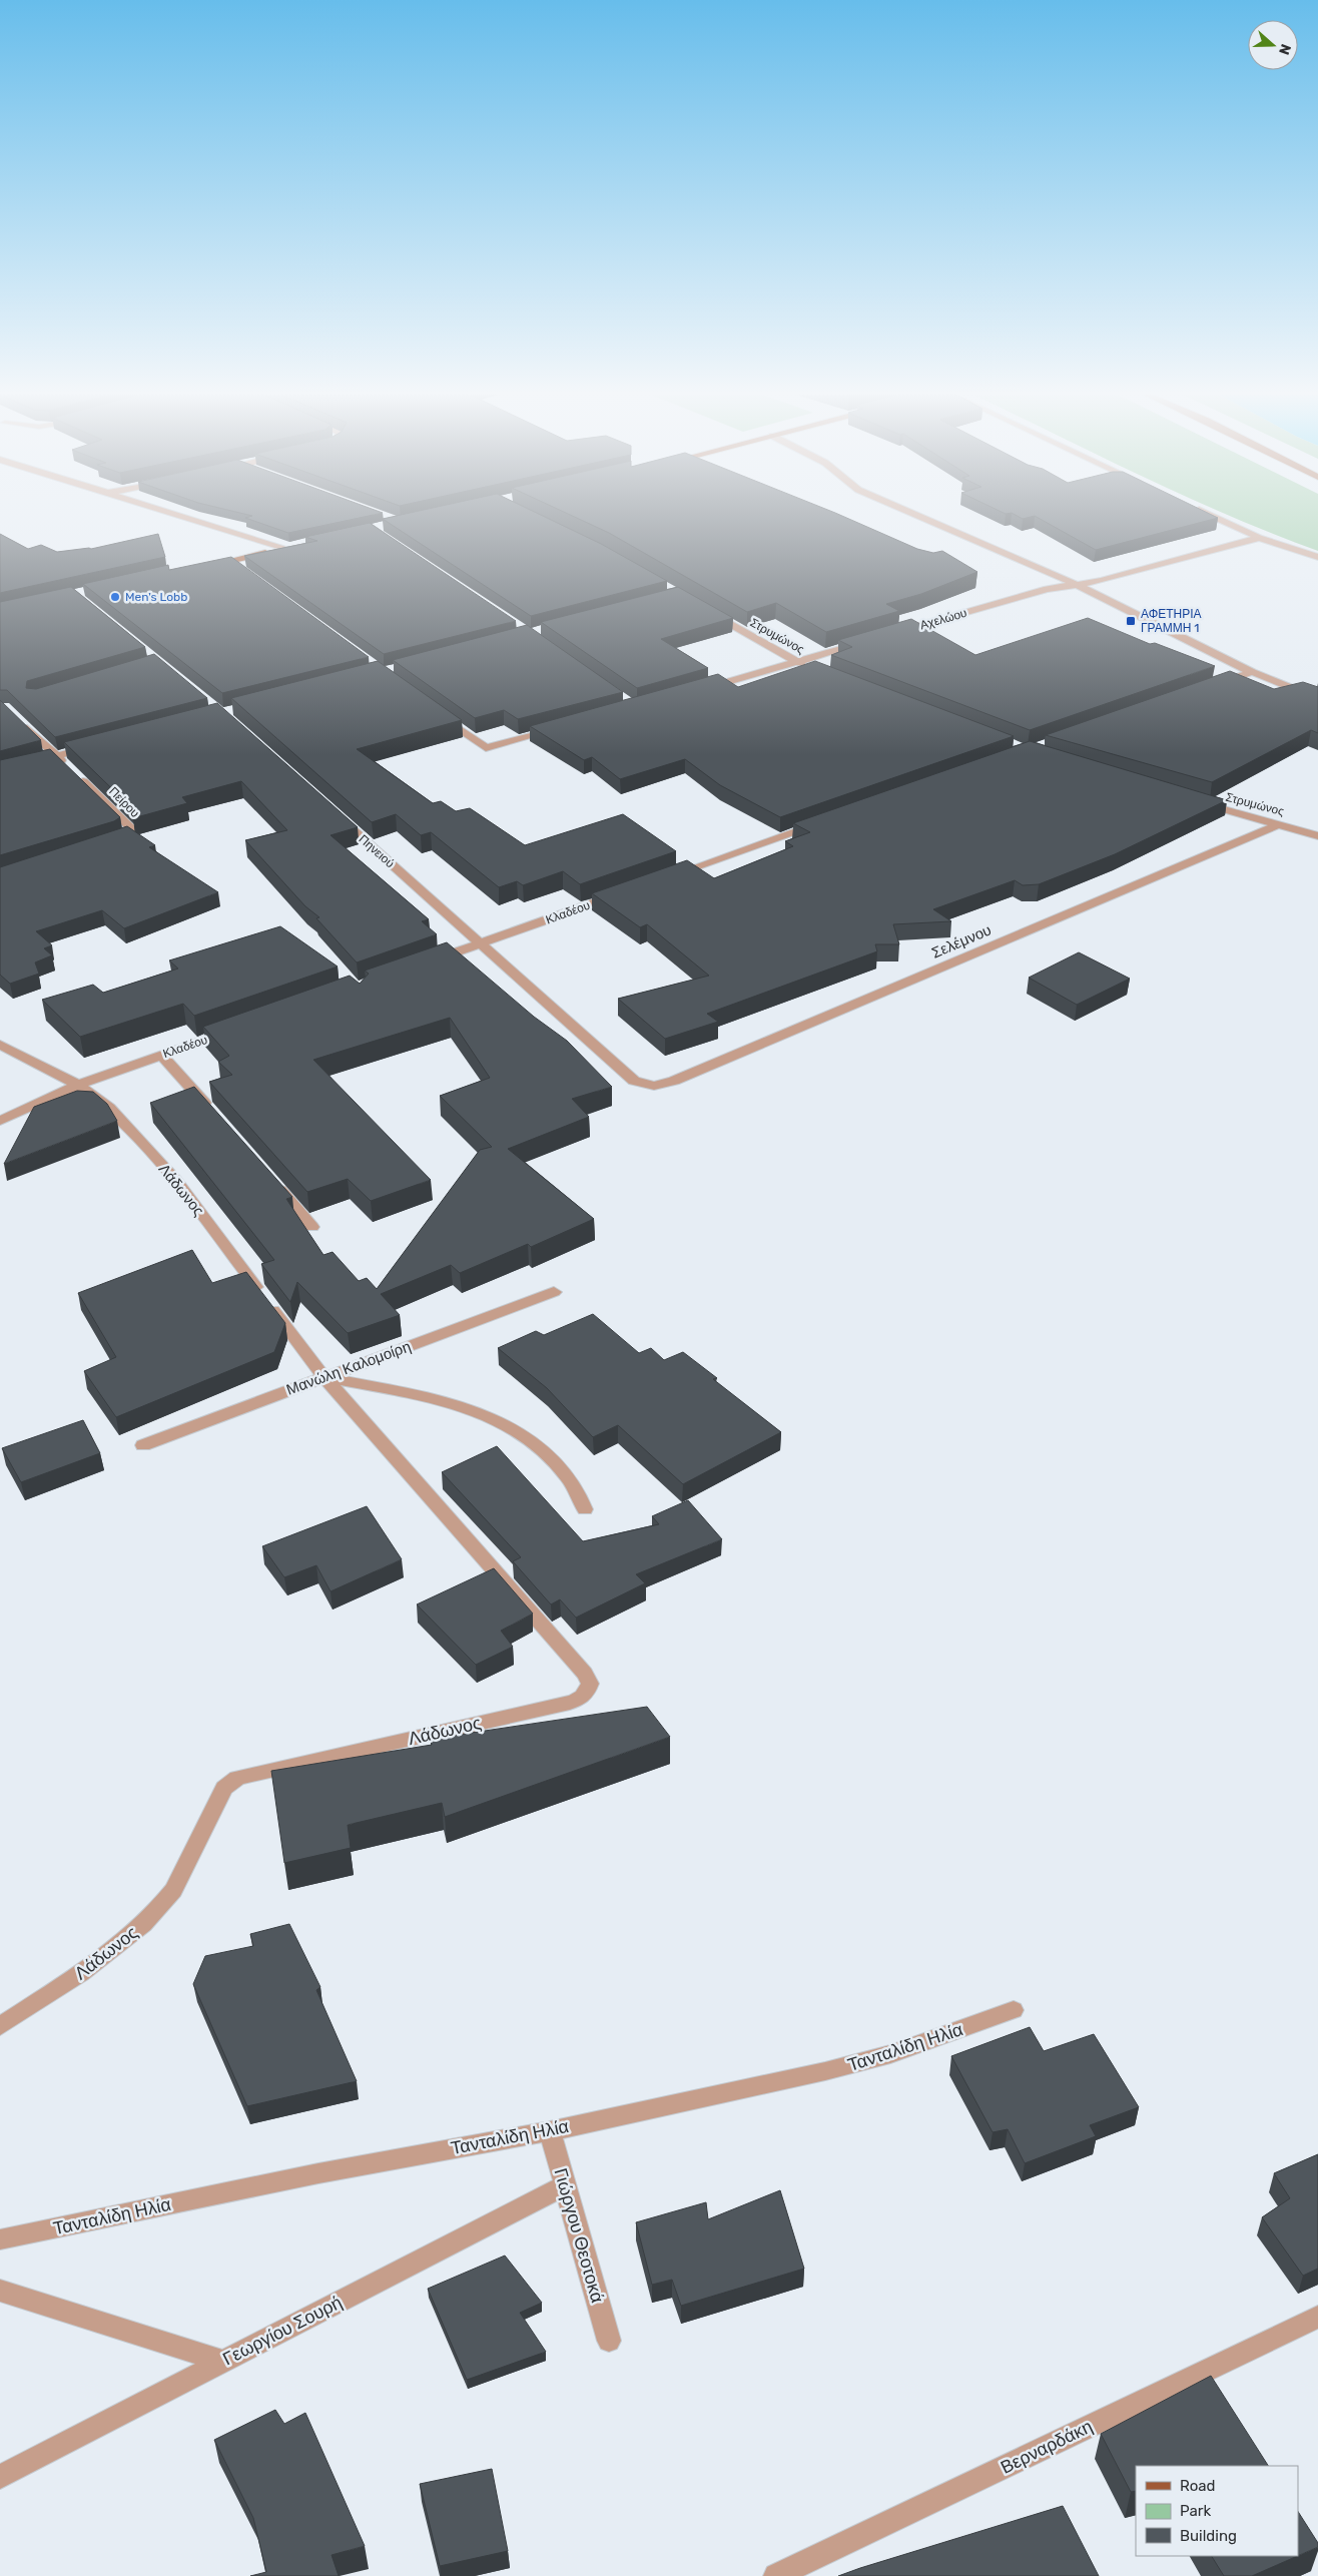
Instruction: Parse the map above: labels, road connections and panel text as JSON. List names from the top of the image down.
{
  "streets": {
    "street": [
      "Αχελώου",
      "Στρυμώνος",
      "Πείρου",
      "Πηνειού",
      "Κλαδέου",
      "Σελέμνου",
      "Λάδωνος",
      "Μανώλη Καλομοίρη",
      "Τανταλίδη Ηλία",
      "Γιώργου Θεοτοκά",
      "Γεωργίου Σουρή",
      "Βερναρδάκη"
    ]
  },
  "crossings": [
    ["Στρυμώνος", "Σελέμνου"],
    ["Πηνειού", "Κλαδέου"],
    ["Πηνειού", "Σελέμνου"],
    ["Κλαδέου", "Λάδωνος"],
    ["Λάδωνος", "Μανώλη Καλομοίρη"],
    ["Τανταλίδη Ηλία", "Γιώργου Θεοτοκά"],
    ["Γιώργου Θεοτοκά", "Γεωργίου Σουρή"]
  ],
  "places": {
    "other": ["Men's Lobb"],
    "transit": ["ΑΦΕΤΗΡΙΑ ΓΡΑΜΜΗ 1"]
  },
  "legend": ["Road", "Park", "Building"],
  "north": "right"
}
